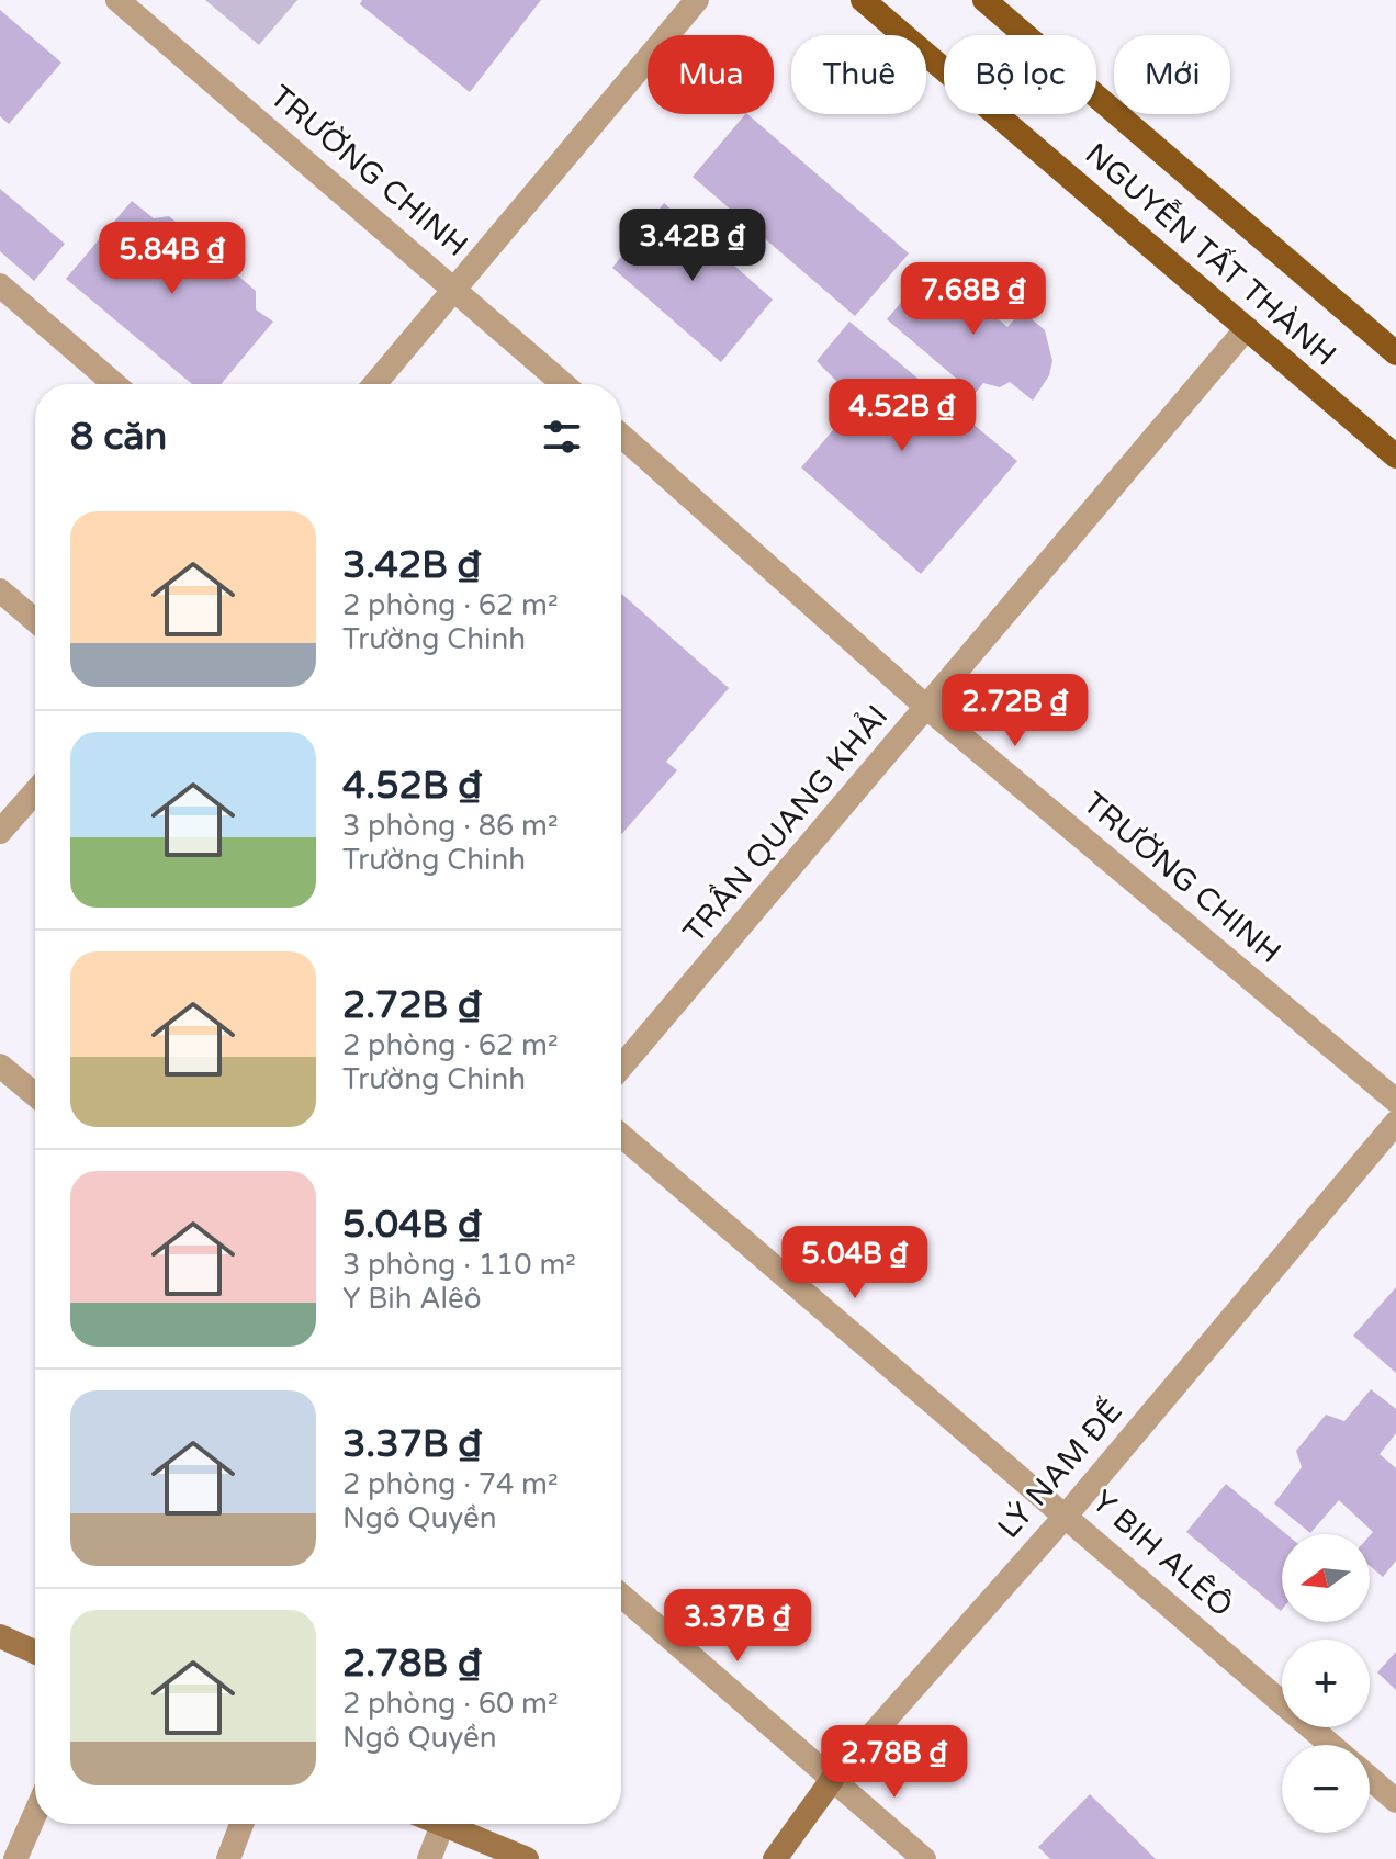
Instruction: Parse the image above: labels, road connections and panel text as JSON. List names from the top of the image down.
{
  "streets": {
    "main road": ["NGUYỄN TẤT THÀNH", "LÝ NAM ĐẾ"],
    "street": ["TRƯỜNG CHINH", "TRẦN QUANG KHẢI", "Y BIH ALÊÔ"]
  },
  "crossings": [
    ["TRƯỜNG CHINH", "TRẦN QUANG KHẢI"],
    ["NGUYỄN TẤT THÀNH", "TRẦN QUANG KHẢI"],
    ["LÝ NAM ĐẾ", "Y BIH ALÊÔ"]
  ],
  "north": "left",
  "page": {
    "chip": [
      "Mua",
      "Thuê",
      "Bộ lọc",
      "Mới"
    ],
    "price": [
      "3.42B ₫",
      "5.84B ₫",
      "7.68B ₫",
      "4.52B ₫",
      "2.72B ₫",
      "5.04B ₫",
      "3.37B ₫",
      "2.78B ₫"
    ],
    "heading": "8 căn",
    "list": [
      {
        "name": "3.42B ₫",
        "note": "2 phòng · 62 m² · Trường Chinh"
      },
      {
        "name": "4.52B ₫",
        "note": "3 phòng · 86 m² · Trường Chinh"
      },
      {
        "name": "2.72B ₫",
        "note": "2 phòng · 62 m² · Trường Chinh"
      },
      {
        "name": "5.04B ₫",
        "note": "3 phòng · 110 m² · Y Bih Alêô"
      },
      {
        "name": "3.37B ₫",
        "note": "2 phòng · 74 m² · Ngô Quyền"
      },
      {
        "name": "2.78B ₫",
        "note": "2 phòng · 60 m² · Ngô Quyền"
      }
    ],
    "map_buttons": ["+", "−"]
  }
}
